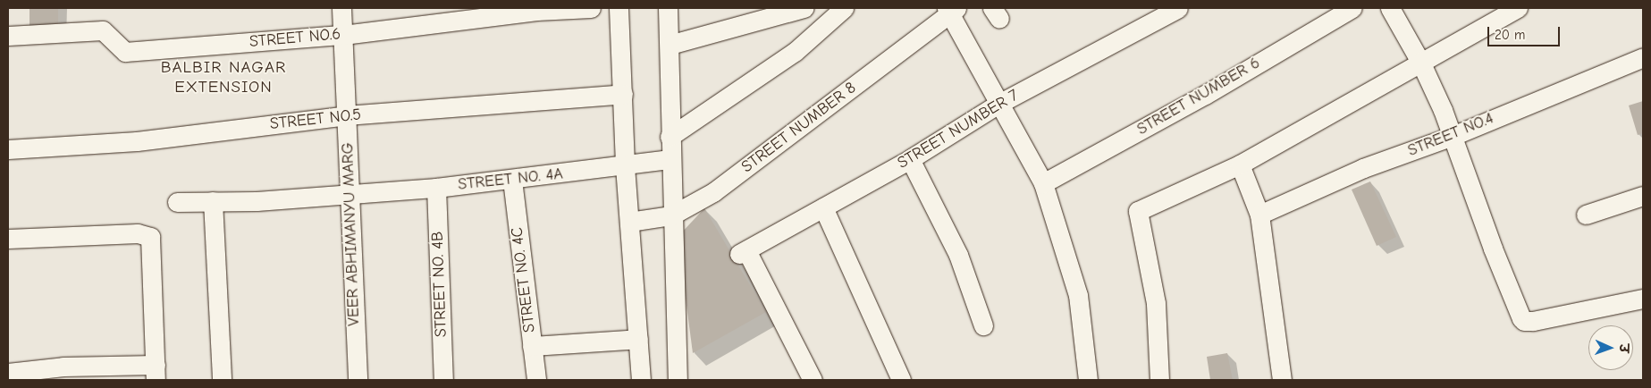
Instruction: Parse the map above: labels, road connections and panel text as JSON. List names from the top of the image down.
{
  "streets": {
    "street": [
      "STREET NO.6",
      "STREET NUMBER 6",
      "STREET NO.5",
      "STREET NUMBER 8",
      "STREET NUMBER 7",
      "STREET NO.4",
      "STREET NO. 4A",
      "VEER ABHIMANYU MARG",
      "STREET NO. 4C",
      "STREET NO. 4B"
    ]
  },
  "crossings": [
    ["STREET NO.6", "VEER ABHIMANYU MARG"],
    ["STREET NO.5", "VEER ABHIMANYU MARG"],
    ["STREET NO. 4A", "VEER ABHIMANYU MARG"],
    ["STREET NO. 4A", "STREET NO. 4C"],
    ["STREET NO. 4A", "STREET NO. 4B"]
  ],
  "districts": ["BALBIR NAGAR EXTENSION"],
  "scale_bar": "20 m",
  "north": "right"
}
